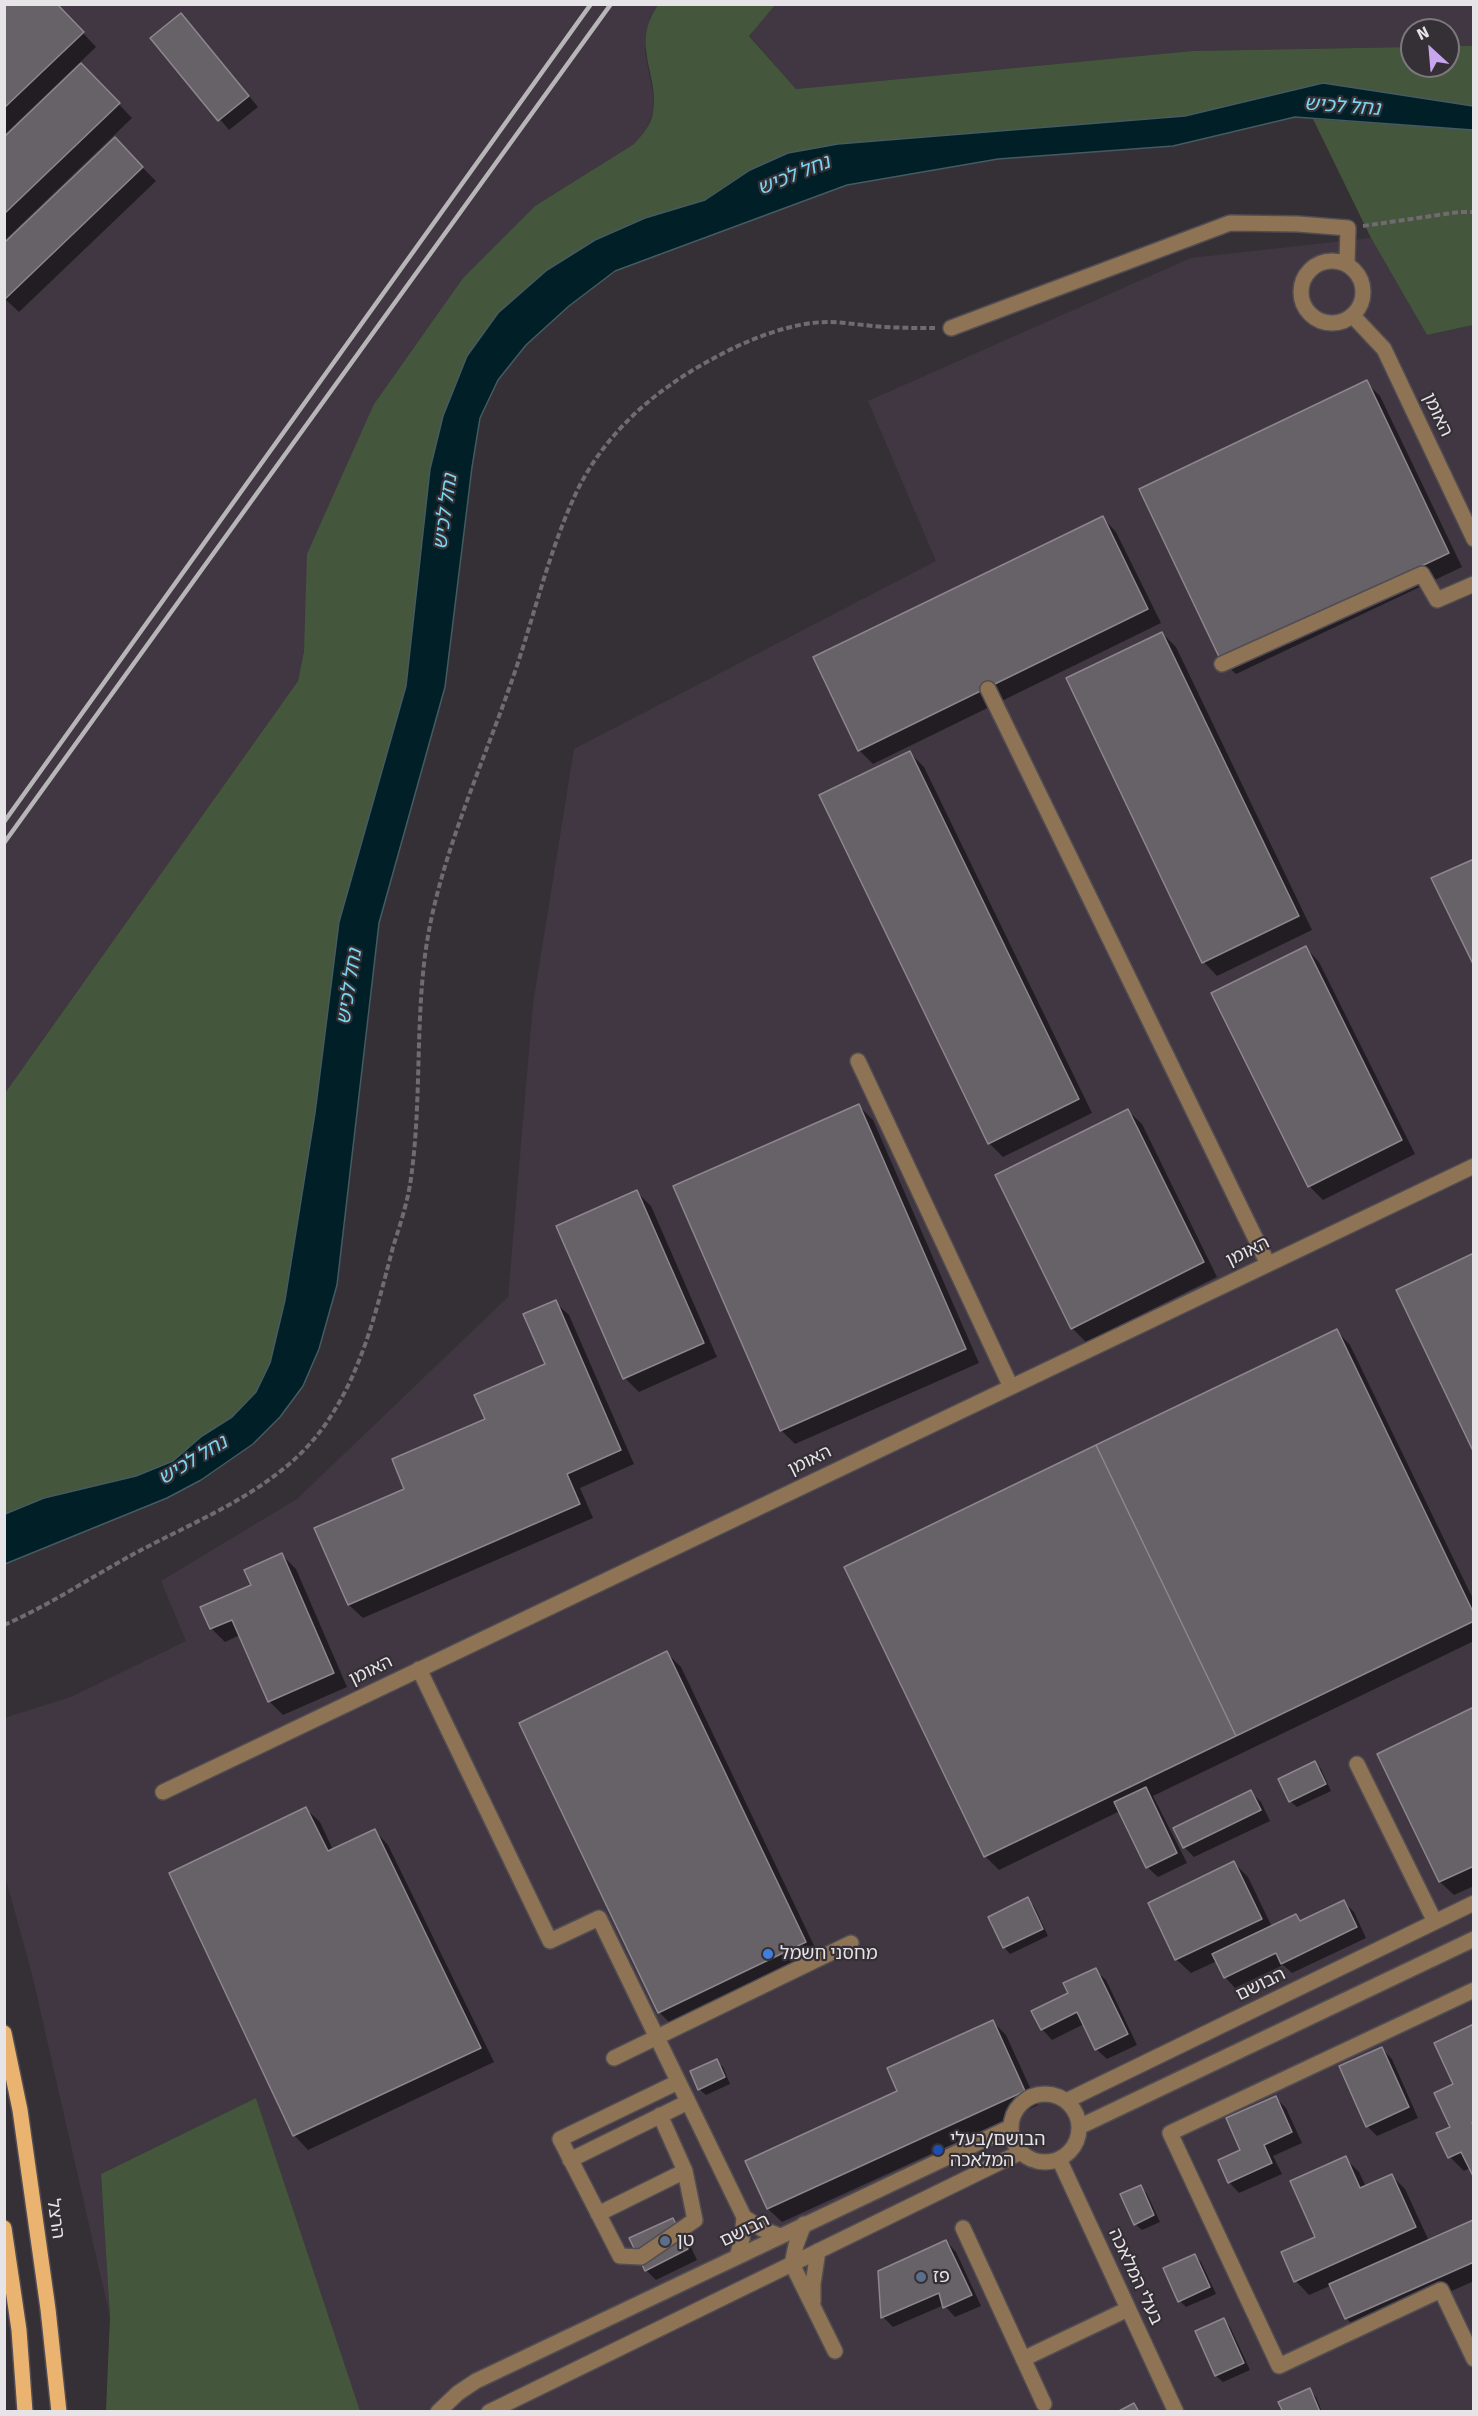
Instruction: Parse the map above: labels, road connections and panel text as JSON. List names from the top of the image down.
{
  "streets": {
    "main road": ["הרצל"],
    "street": ["האומן", "הבושם", "בעלי המלאכה"]
  },
  "crossings": [
    ["הבושם", "בעלי המלאכה"]
  ],
  "water": ["נחל לכיש"],
  "places": [
    "מחסני חשמל",
    "הבושם/בעלי המלאכה",
    "טן",
    "פז"
  ],
  "north": "top left"
}
